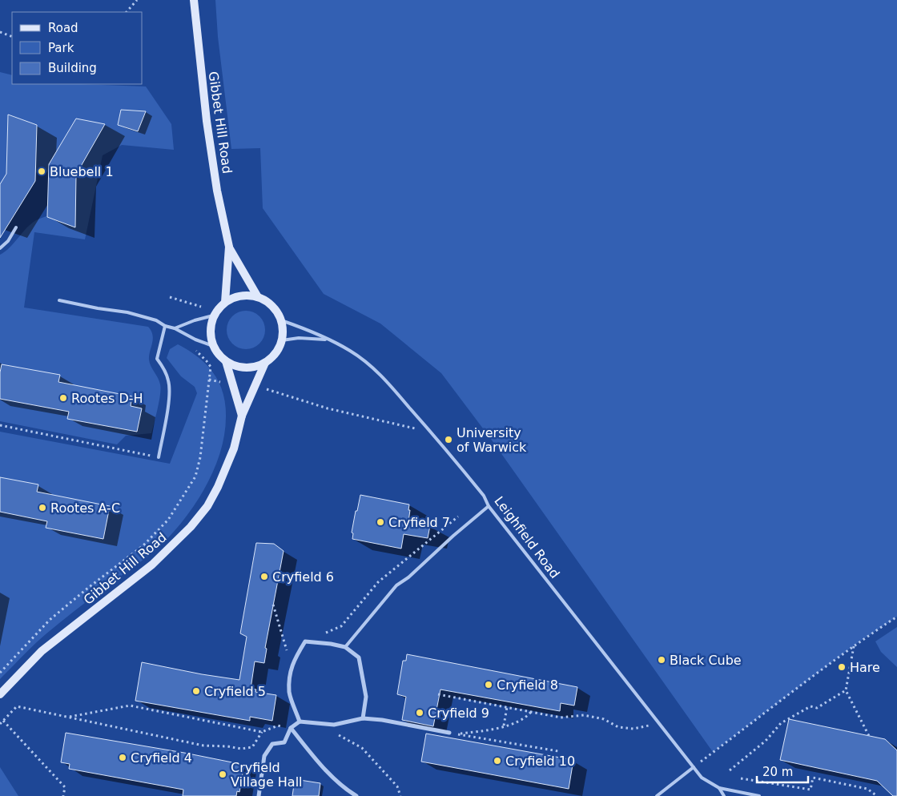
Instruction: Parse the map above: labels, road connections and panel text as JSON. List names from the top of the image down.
{
  "streets": {
    "street": ["Gibbet Hill Road"],
    "lane": ["Leighfield Road"]
  },
  "crossings": [
    ["Gibbet Hill Road", "Leighfield Road"]
  ],
  "places": [
    "Bluebell 1",
    "Rootes D-H",
    "University of Warwick",
    "Rootes A-C",
    "Cryfield 7",
    "Cryfield 6",
    "Black Cube",
    "Hare",
    "Cryfield 8",
    "Cryfield 5",
    "Cryfield 9",
    "Cryfield 4",
    "Cryfield 10",
    "Cryfield Village Hall"
  ],
  "legend": ["Road", "Park", "Building"],
  "scale_bar": "20 m"
}
